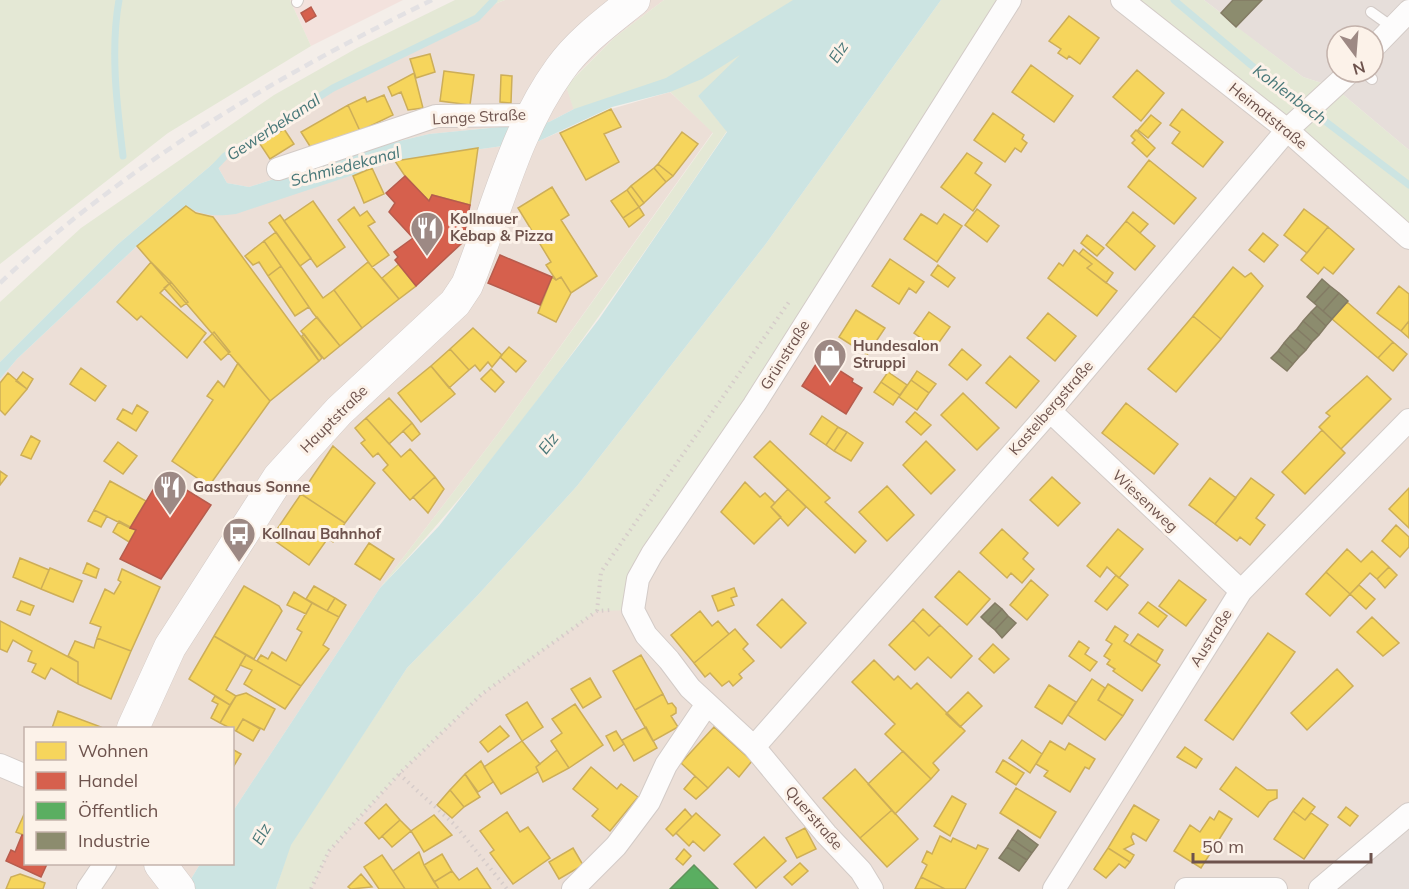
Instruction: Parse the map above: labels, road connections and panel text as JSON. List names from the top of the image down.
{
  "streets": {
    "street": [
      "Heimatstraße",
      "Lange Straße",
      "Grünstraße",
      "Kastelbergstraße",
      "Hauptstraße",
      "Wiesenweg",
      "Austraße",
      "Querstraße"
    ]
  },
  "crossings": [
    ["Heimatstraße", "Kastelbergstraße"],
    ["Lange Straße", "Hauptstraße"],
    ["Grünstraße", "Kastelbergstraße"],
    ["Grünstraße", "Querstraße"],
    ["Kastelbergstraße", "Wiesenweg"],
    ["Kastelbergstraße", "Querstraße"],
    ["Wiesenweg", "Austraße"]
  ],
  "water": [
    "Elz",
    "Kohlenbach",
    "Gewerbekanal",
    "Schmiedekanal"
  ],
  "places": {
    "restaurant": ["Kollnauer Kebap & Pizza", "Gasthaus Sonne"],
    "shop": ["Hundesalon Struppi"],
    "bus stop": ["Kollnau Bahnhof"]
  },
  "legend": [
    "Wohnen",
    "Handel",
    "Öffentlich",
    "Industrie"
  ],
  "scale_bar": "50 m",
  "north": "bottom"
}
